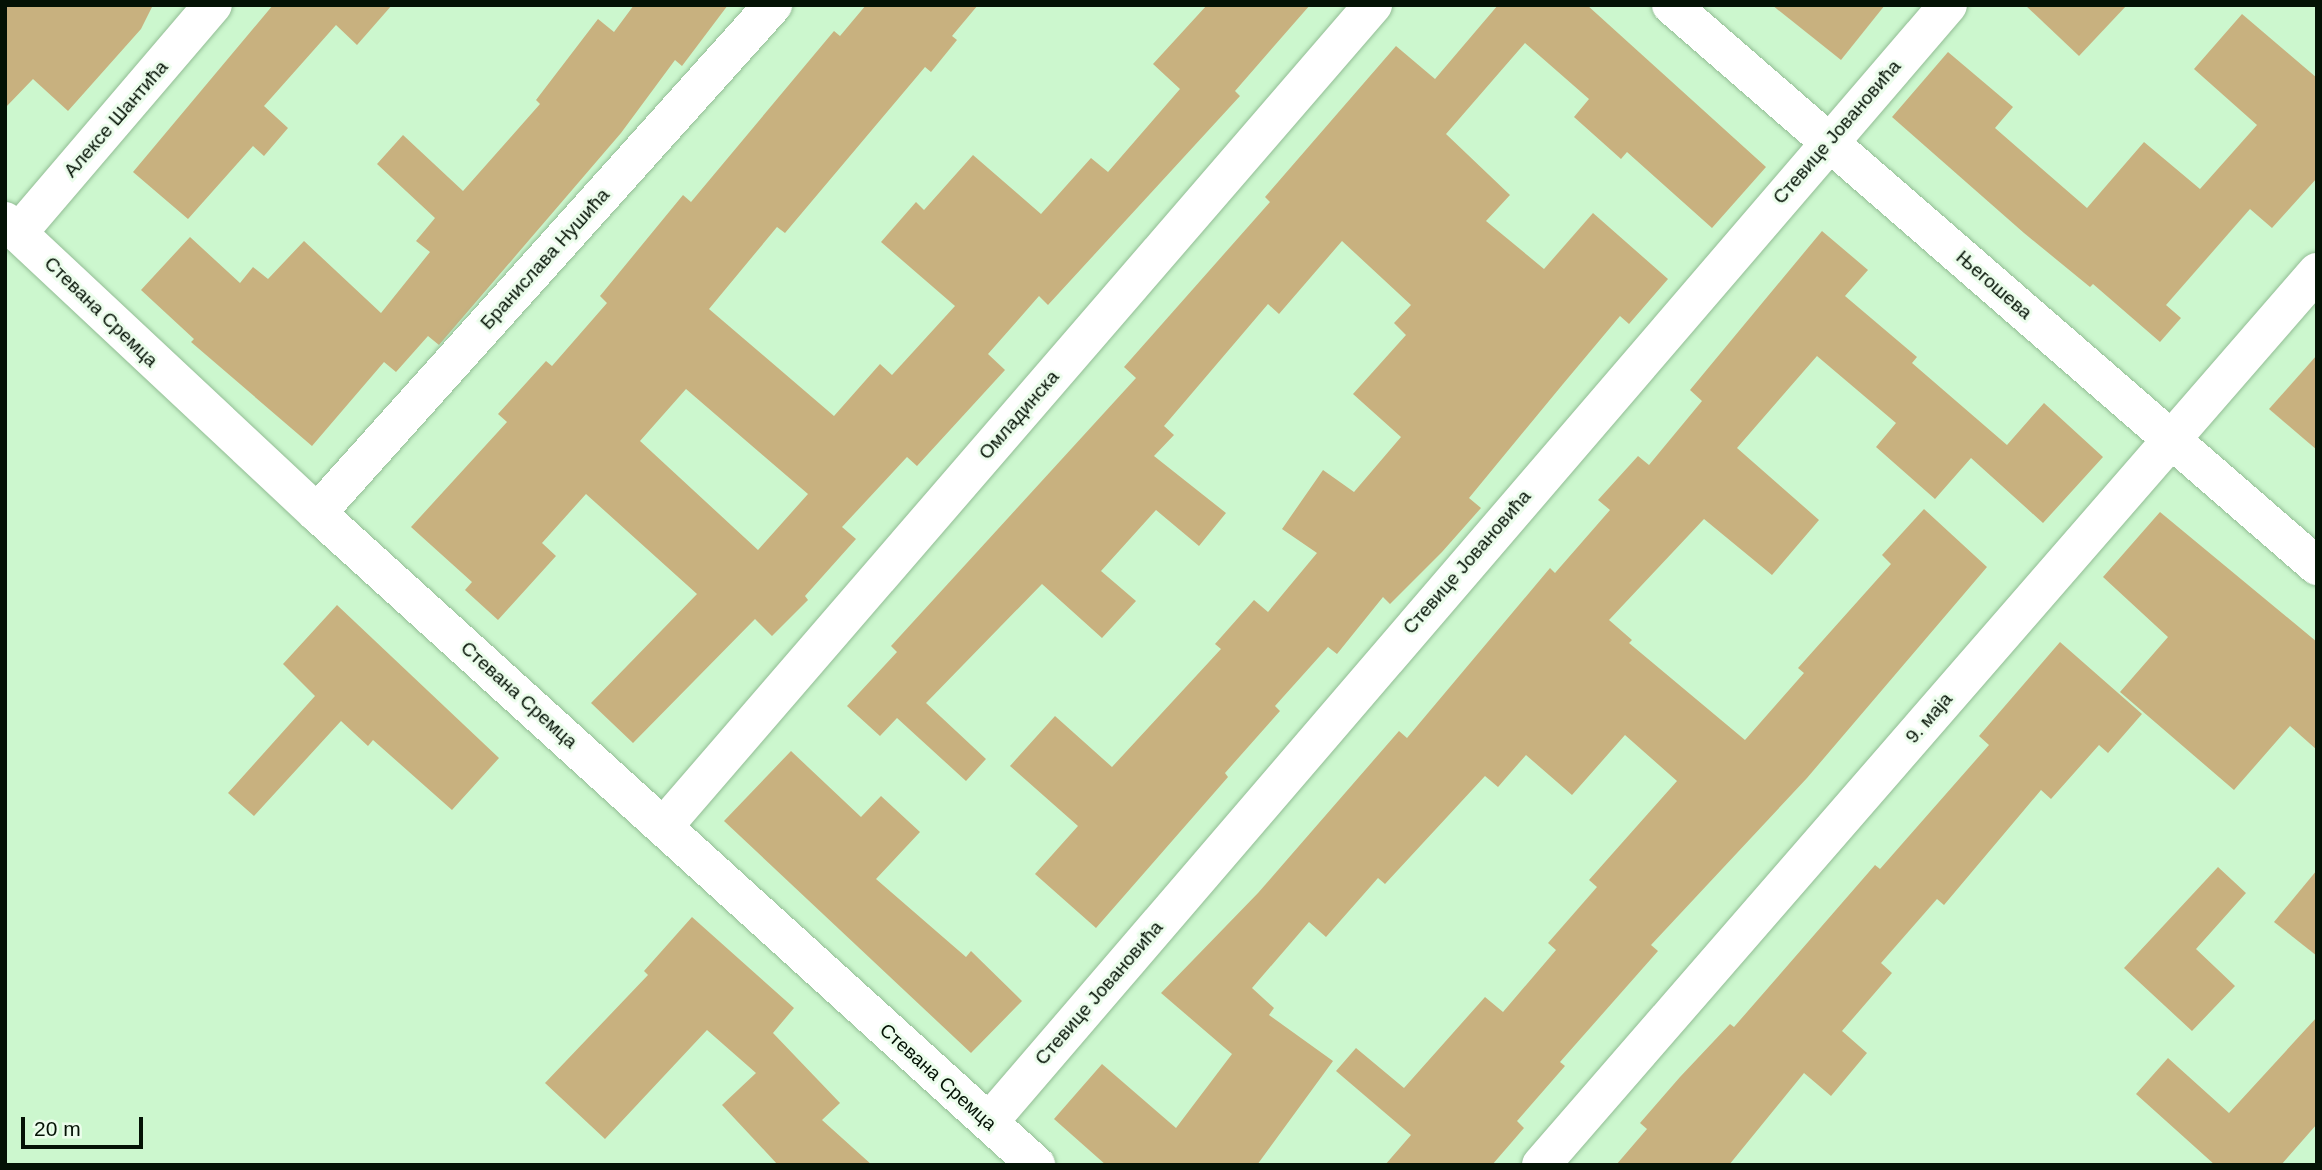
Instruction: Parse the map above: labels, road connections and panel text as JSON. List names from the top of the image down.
{
  "streets": {
    "street": [
      "Алексе Шантића",
      "Стевице Јовановића",
      "Бранислава Нушића",
      "Његошева",
      "Стевана Сремца",
      "Омладинска",
      "9. маја"
    ]
  },
  "crossings": [
    ["Алексе Шантића", "Стевана Сремца"],
    ["Стевице Јовановића", "Његошева"],
    ["Стевице Јовановића", "Стевана Сремца"],
    ["Бранислава Нушића", "Стевана Сремца"],
    ["Његошева", "9. маја"],
    ["Стевана Сремца", "Омладинска"]
  ],
  "scale_bar": "20 m"
}
